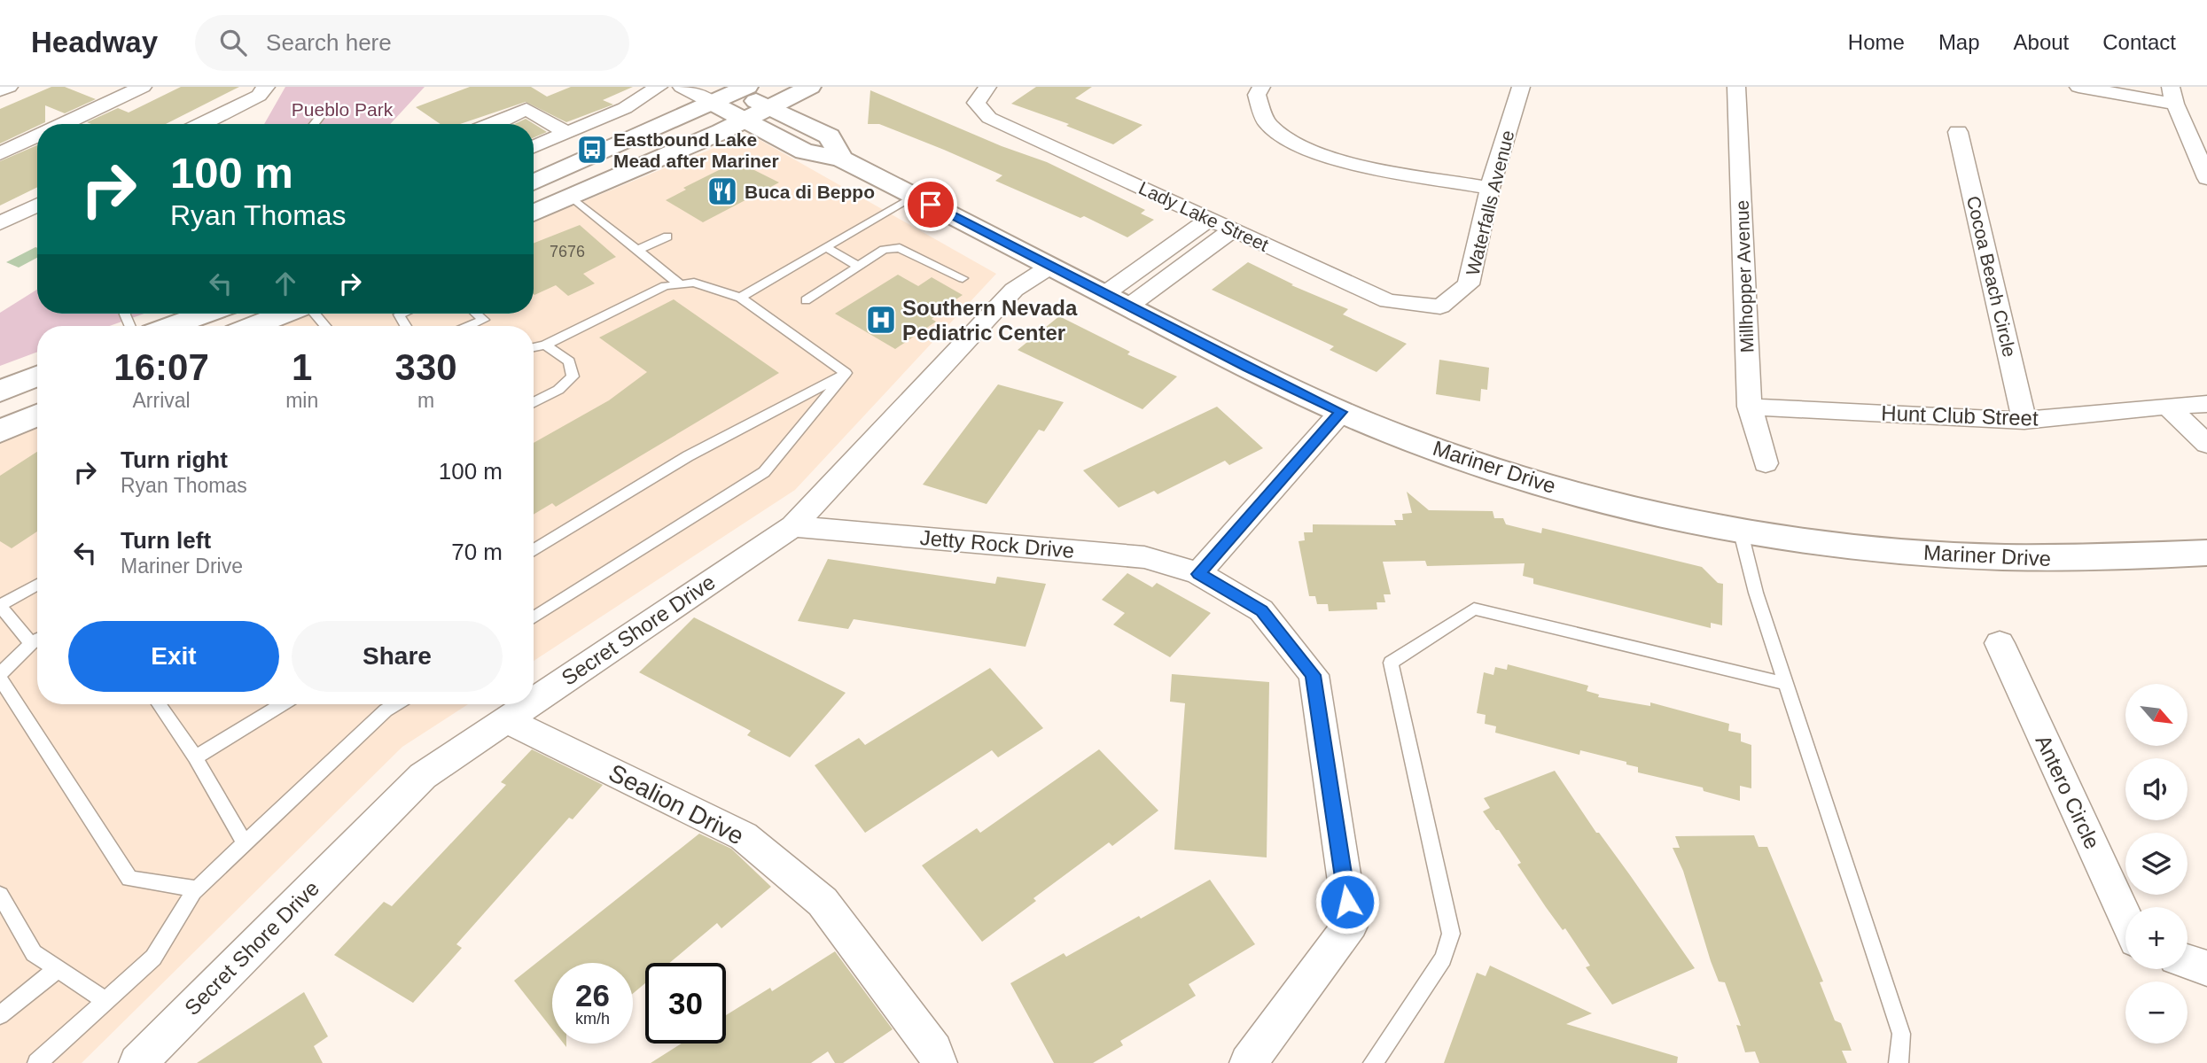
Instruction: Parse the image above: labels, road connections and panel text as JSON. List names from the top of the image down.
{
  "streets": {
    "street": [
      "Waterfalls Avenue",
      "Lady Lake Street",
      "Millhopper Avenue",
      "Cocoa Beach Circle",
      "Hunt Club Street",
      "Mariner Drive",
      "Jetty Rock Drive",
      "Secret Shore Drive",
      "Antero Circle",
      "Sealion Drive"
    ]
  },
  "crossings": [
    ["Waterfalls Avenue", "Lady Lake Street"],
    ["Millhopper Avenue", "Hunt Club Street"],
    ["Cocoa Beach Circle", "Hunt Club Street"],
    ["Mariner Drive", "Secret Shore Drive"],
    ["Jetty Rock Drive", "Secret Shore Drive"],
    ["Secret Shore Drive", "Sealion Drive"]
  ],
  "parks": ["Pueblo Park"],
  "places": {
    "bus stop": ["Eastbound Lake Mead after Mariner"],
    "restaurant": ["Buca di Beppo"],
    "hospital": ["Southern Nevada Pediatric Center"]
  },
  "house_numbers": ["7676"],
  "north": "bottom right",
  "page": {
    "header": "Headway",
    "search": "Search here",
    "nav": [
      "Home",
      "Map",
      "About",
      "Contact"
    ],
    "turn": ["100 m", "Ryan Thomas"],
    "eta": [
      "16:07",
      "Arrival",
      "1",
      "min",
      "330",
      "m"
    ],
    "list": [
      {
        "name": "Turn right",
        "note": "Ryan Thomas",
        "value": "100 m"
      },
      {
        "name": "Turn left",
        "note": "Mariner Drive",
        "value": "70 m"
      }
    ],
    "buttons": ["Exit", "Share"],
    "map_buttons": ["+", "−"],
    "speed": "26 km/h",
    "limit": "30"
  }
}
